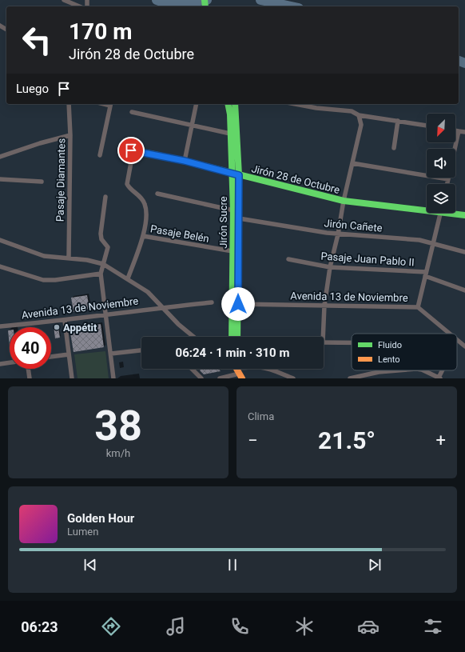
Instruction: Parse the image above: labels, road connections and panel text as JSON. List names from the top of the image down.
{
  "streets": {
    "street": [
      "Jirón 28 de Octubre",
      "Pasaje Diamantes",
      "Jirón Sucre",
      "Jirón Cañete",
      "Pasaje Belén",
      "Pasaje Juan Pablo II",
      "Avenida 13 de Noviembre"
    ]
  },
  "crossings": [
    ["Jirón 28 de Octubre", "Jirón Sucre"],
    ["Jirón Sucre", "Jirón Cañete"],
    ["Jirón Sucre", "Pasaje Belén"],
    ["Jirón Sucre", "Avenida 13 de Noviembre"]
  ],
  "places": ["Appétit"],
  "legend": ["Fluido", "Lento"],
  "north": "bottom left",
  "page": {
    "turn": ["170 m", "Jirón 28 de Octubre"],
    "then": "Luego",
    "limit": "40",
    "trip": "06:24 · 1 min · 310 m",
    "tile": [
      ["38", "km/h"],
      "Clima"
    ],
    "heat": ["−", "21.5°", "+"],
    "song": ["Golden Hour", "Lumen"],
    "tabs": "06:23"
  }
}
